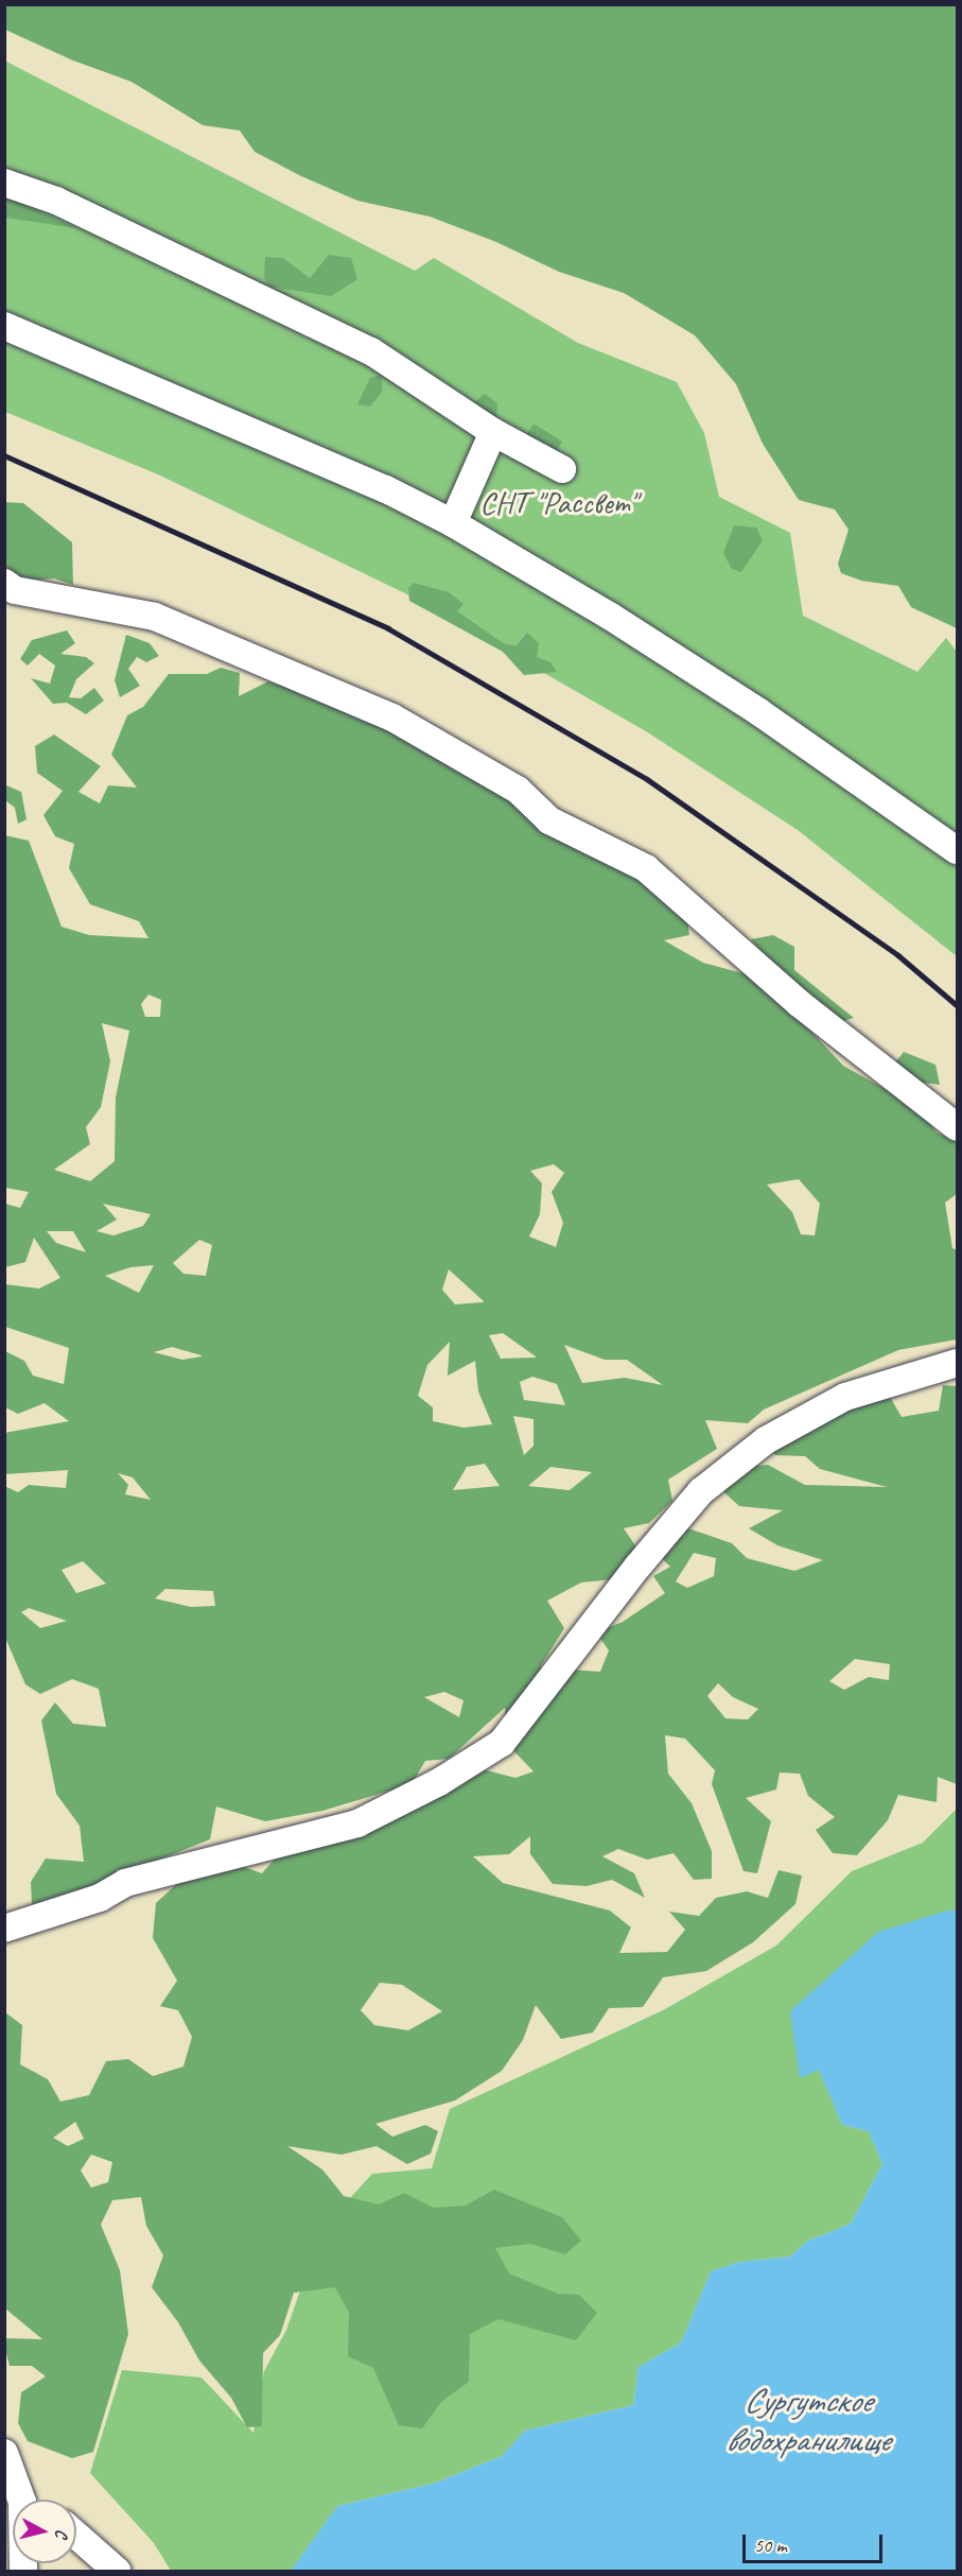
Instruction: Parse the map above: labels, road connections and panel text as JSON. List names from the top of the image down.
{
  "water": ["Сургутское водохранилище"],
  "parks": ["СНТ \"Рассвет\""],
  "scale_bar": "50 m",
  "north": "right"
}
